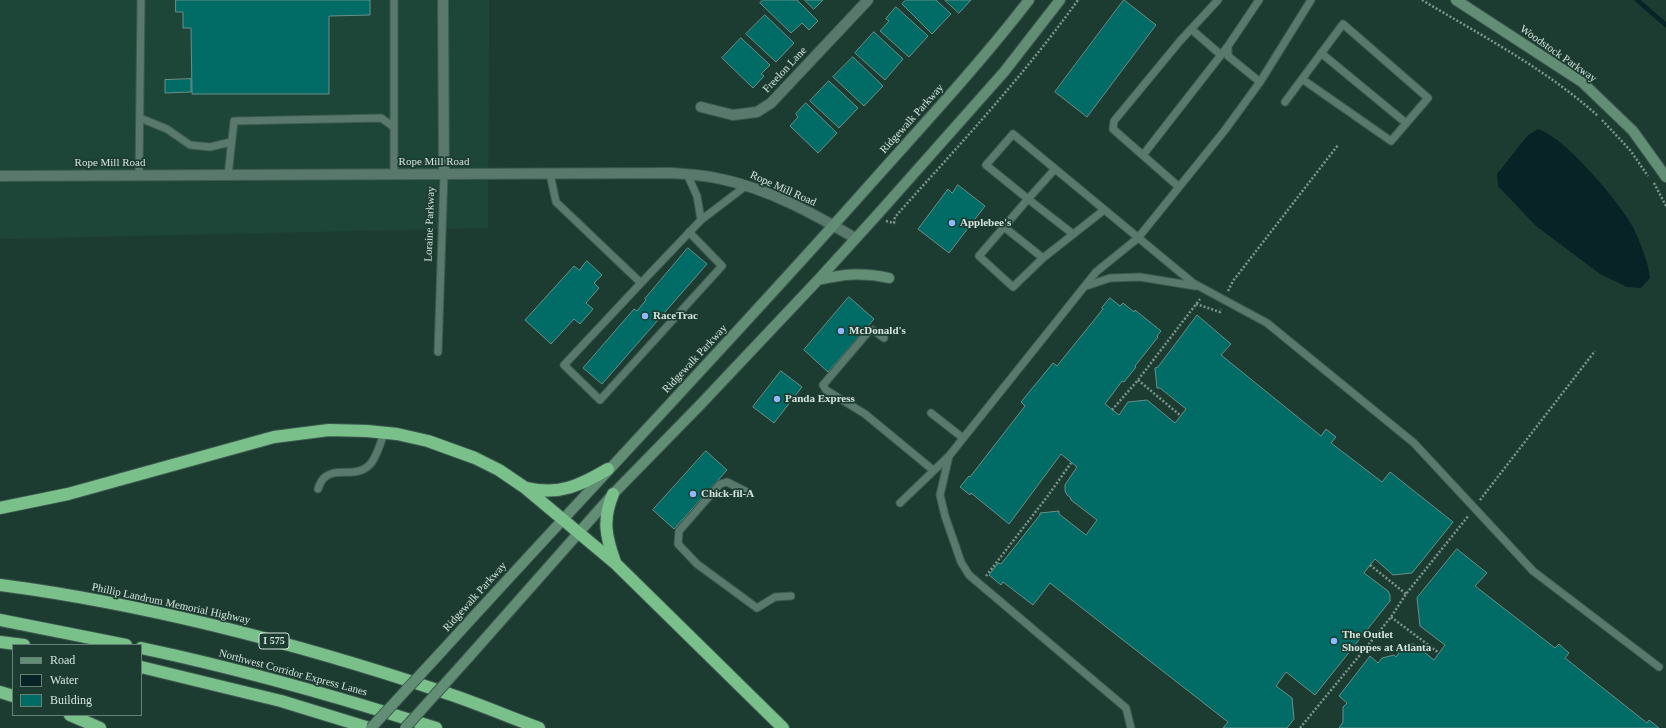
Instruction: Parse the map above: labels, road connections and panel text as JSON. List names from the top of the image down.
{
  "streets": {
    "highway": ["Phillip Landrum Memorial Highway", "I 575", "Northwest Corridor Express Lanes"],
    "main road": ["Woodstock Parkway", "Ridgewalk Parkway"],
    "street": ["Freelon Lane", "Rope Mill Road", "Loraine Parkway"]
  },
  "crossings": [
    ["Ridgewalk Parkway", "Rope Mill Road"],
    ["Rope Mill Road", "Loraine Parkway"]
  ],
  "places": [
    "Applebee's",
    "RaceTrac",
    "McDonald's",
    "Panda Express",
    "Chick-fil-A",
    "The Outlet Shoppes at Atlanta"
  ],
  "legend": ["Road", "Water", "Building"]
}
